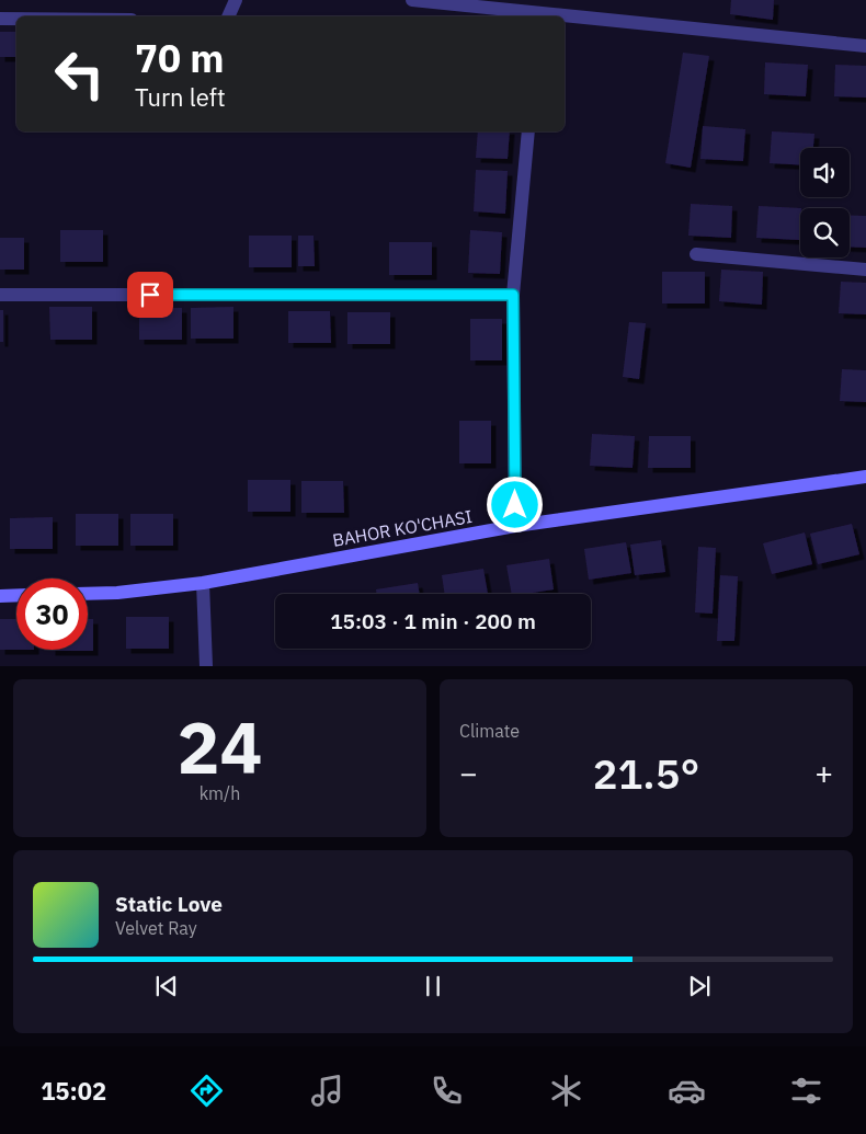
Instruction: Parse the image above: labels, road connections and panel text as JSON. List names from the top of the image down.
{
  "streets": {
    "street": ["BAHOR KO'CHASI"]
  },
  "page": {
    "turn": ["70 m", "Turn left"],
    "limit": "30",
    "trip": "15:03 · 1 min · 200 m",
    "tile": [
      ["24", "km/h"],
      "Climate"
    ],
    "heat": ["−", "21.5°", "+"],
    "song": ["Static Love", "Velvet Ray"],
    "tabs": "15:02"
  }
}
